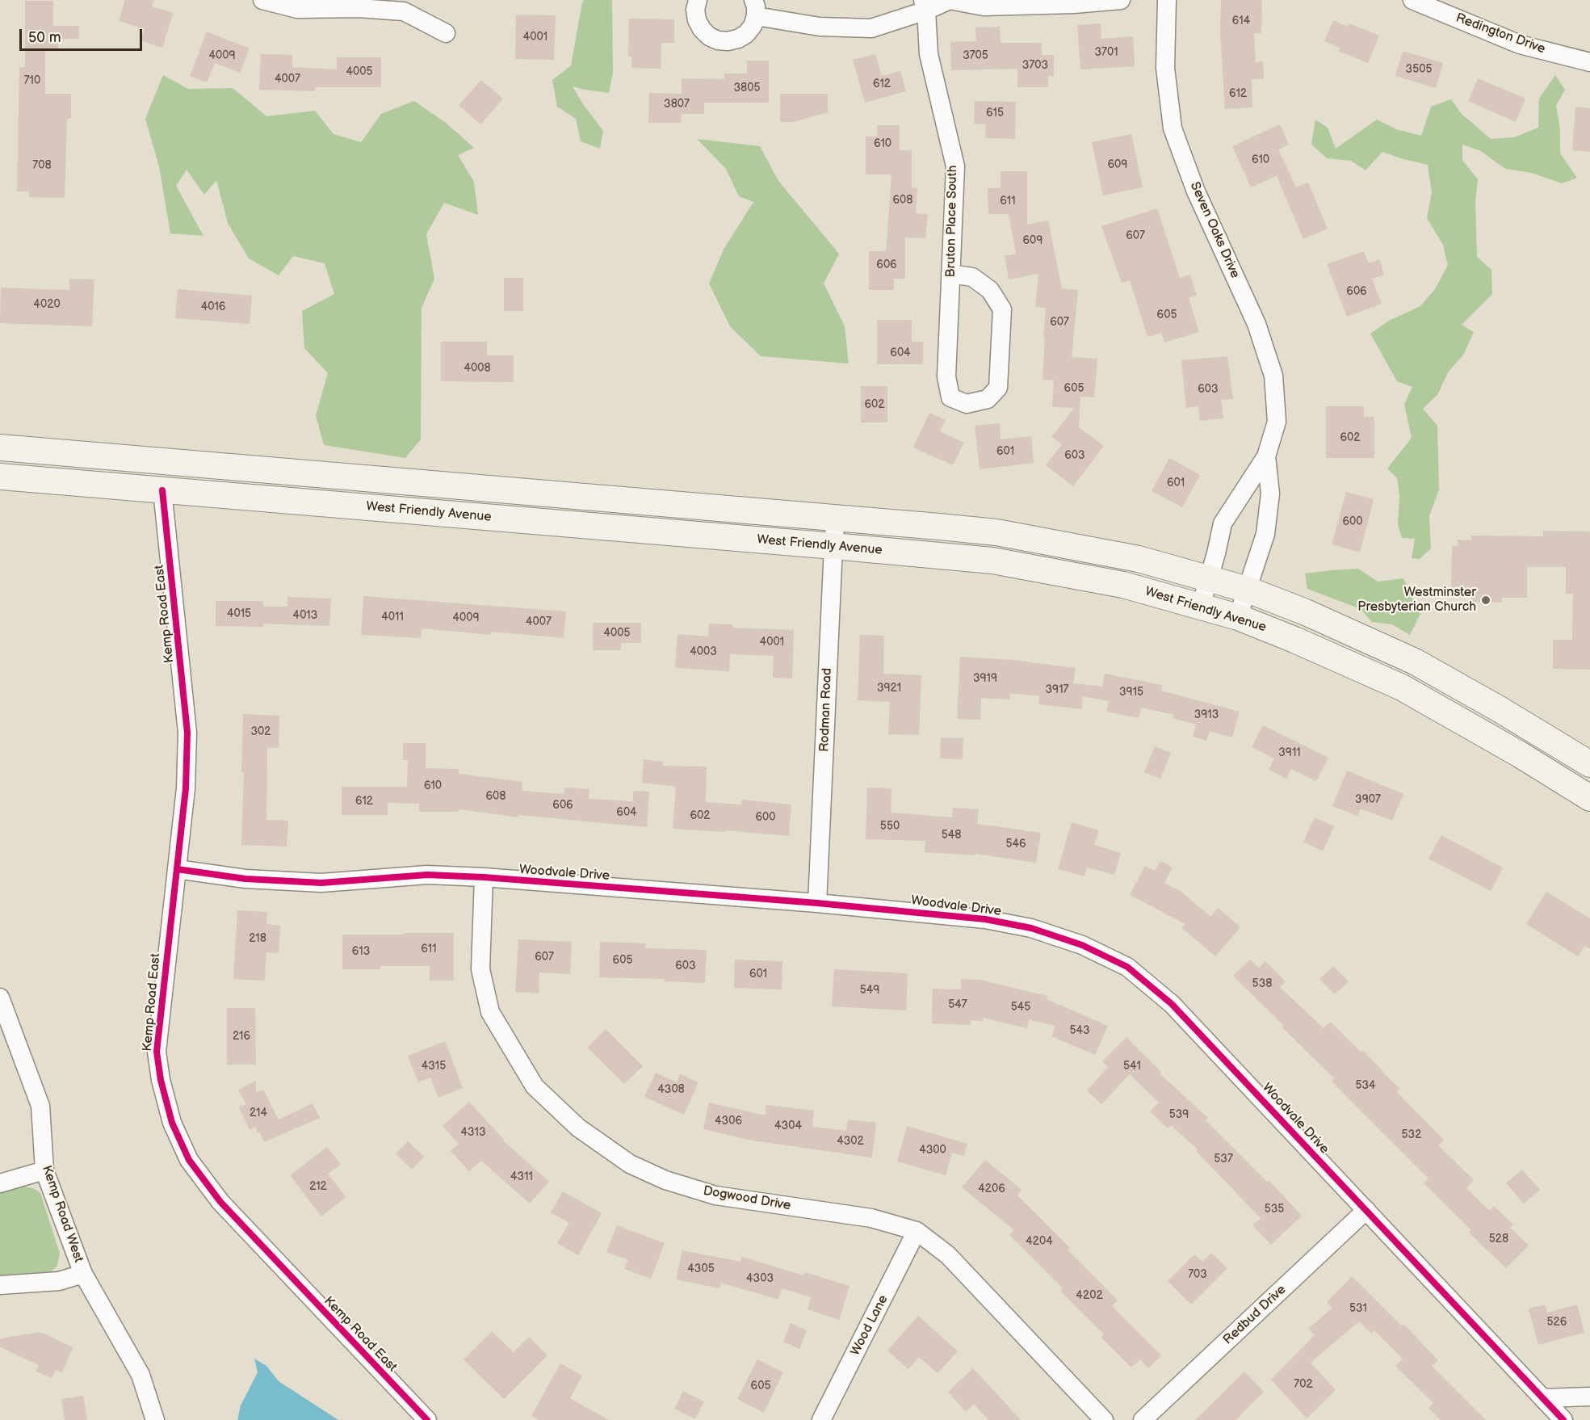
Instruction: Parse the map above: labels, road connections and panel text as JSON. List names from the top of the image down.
{
  "streets": {
    "main road": ["West Friendly Avenue"],
    "street": [
      "Redington Drive",
      "Bruton Place South",
      "Seven Oaks Drive",
      "Kemp Road East",
      "Rodman Road",
      "Woodvale Drive",
      "Dogwood Drive",
      "Kemp Road West",
      "Redbud Drive",
      "Wood Lane"
    ]
  },
  "crossings": [
    ["Seven Oaks Drive", "West Friendly Avenue"],
    ["West Friendly Avenue", "Kemp Road East"],
    ["West Friendly Avenue", "Rodman Road"],
    ["Kemp Road East", "Woodvale Drive"],
    ["Rodman Road", "Woodvale Drive"],
    ["Woodvale Drive", "Dogwood Drive"],
    ["Woodvale Drive", "Redbud Drive"],
    ["Dogwood Drive", "Wood Lane"]
  ],
  "places": ["Westminster Presbyterian Church"],
  "house_numbers": [
    "614",
    "4001",
    "3701",
    "4009",
    "3705",
    "3703",
    "3505",
    "4005",
    "4007",
    "710",
    "612",
    "3805",
    "612",
    "3807",
    "615",
    "610",
    "610",
    "609",
    "708",
    "608",
    "611",
    "607",
    "609",
    "606",
    "606",
    "4020",
    "4016",
    "605",
    "607",
    "604",
    "4008",
    "605",
    "603",
    "602",
    "602",
    "601",
    "603",
    "601",
    "600",
    "4015",
    "4013",
    "4011",
    "4009",
    "4007",
    "4005",
    "4001",
    "4003",
    "3919",
    "3921",
    "3917",
    "3915",
    "3913",
    "302",
    "3911",
    "610",
    "608",
    "3907",
    "612",
    "606",
    "604",
    "602",
    "600",
    "550",
    "548",
    "546",
    "218",
    "611",
    "613",
    "607",
    "605",
    "603",
    "601",
    "538",
    "549",
    "547",
    "545",
    "543",
    "216",
    "4315",
    "541",
    "534",
    "4308",
    "214",
    "539",
    "4306",
    "4304",
    "4313",
    "532",
    "4302",
    "4300",
    "537",
    "4311",
    "212",
    "4206",
    "535",
    "528",
    "4204",
    "4305",
    "703",
    "4303",
    "4202",
    "531",
    "526",
    "702",
    "605"
  ],
  "scale_bar": "50 m"
}
